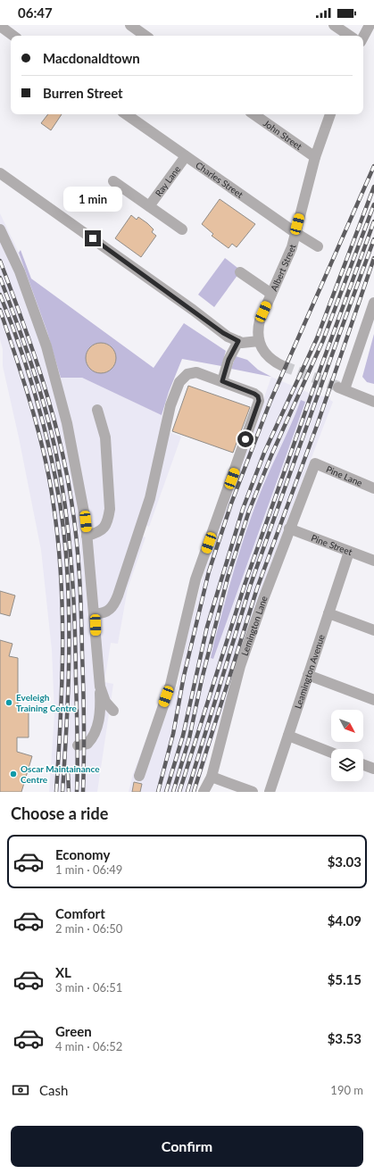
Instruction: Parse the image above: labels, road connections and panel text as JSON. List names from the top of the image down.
{
  "streets": {
    "street": [
      "John Street",
      "Charles Street",
      "Ray Lane",
      "Albert Street",
      "Pine Lane",
      "Pine Street",
      "Lemington Lane",
      "Leamington Avenue"
    ]
  },
  "crossings": [
    ["John Street", "Albert Street"],
    ["Charles Street", "Ray Lane"],
    ["Charles Street", "Albert Street"],
    ["Pine Lane", "Lemington Lane"],
    ["Pine Street", "Lemington Lane"],
    ["Pine Street", "Leamington Avenue"]
  ],
  "places": ["Eveleigh Training Centre", "Oscar Maintainance Centre"],
  "north": "bottom right",
  "page": {
    "status": "06:47",
    "banner": ["Macdonaldtown", "Burren Street"],
    "bubble": "1 min",
    "heading": "Choose a ride",
    "list": [
      {
        "name": "Economy",
        "note": "1 min · 06:49",
        "value": "$3.03"
      },
      {
        "name": "Comfort",
        "note": "2 min · 06:50",
        "value": "$4.09"
      },
      {
        "name": "XL",
        "note": "3 min · 06:51",
        "value": "$5.15"
      },
      {
        "name": "Green",
        "note": "4 min · 06:52",
        "value": "$3.53"
      }
    ],
    "pay": ["Cash", "190 m"],
    "buttons": "Confirm"
  }
}
